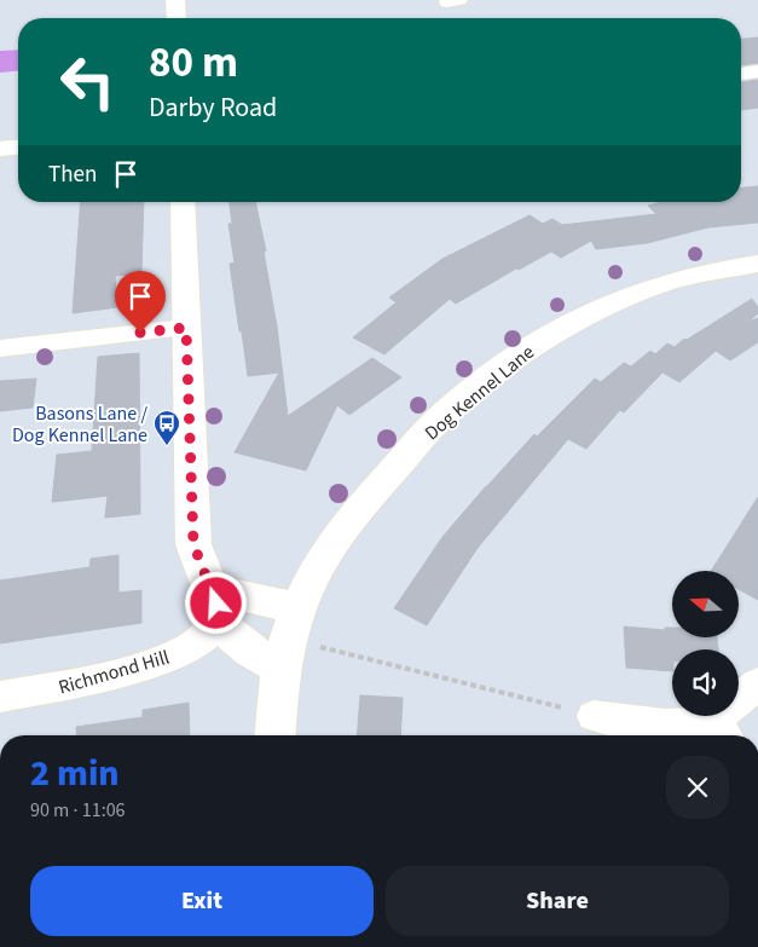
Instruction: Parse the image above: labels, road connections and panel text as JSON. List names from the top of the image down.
{
  "streets": {
    "street": ["Dog Kennel Lane", "Richmond Hill"]
  },
  "places": {
    "bus stop": ["Basons Lane / Dog Kennel Lane"]
  },
  "north": "left",
  "page": {
    "turn": ["80 m", "Darby Road"],
    "then": "Then",
    "heading": ["2 min", "90 m · 11:06"],
    "buttons": ["Exit", "Share"]
  }
}
